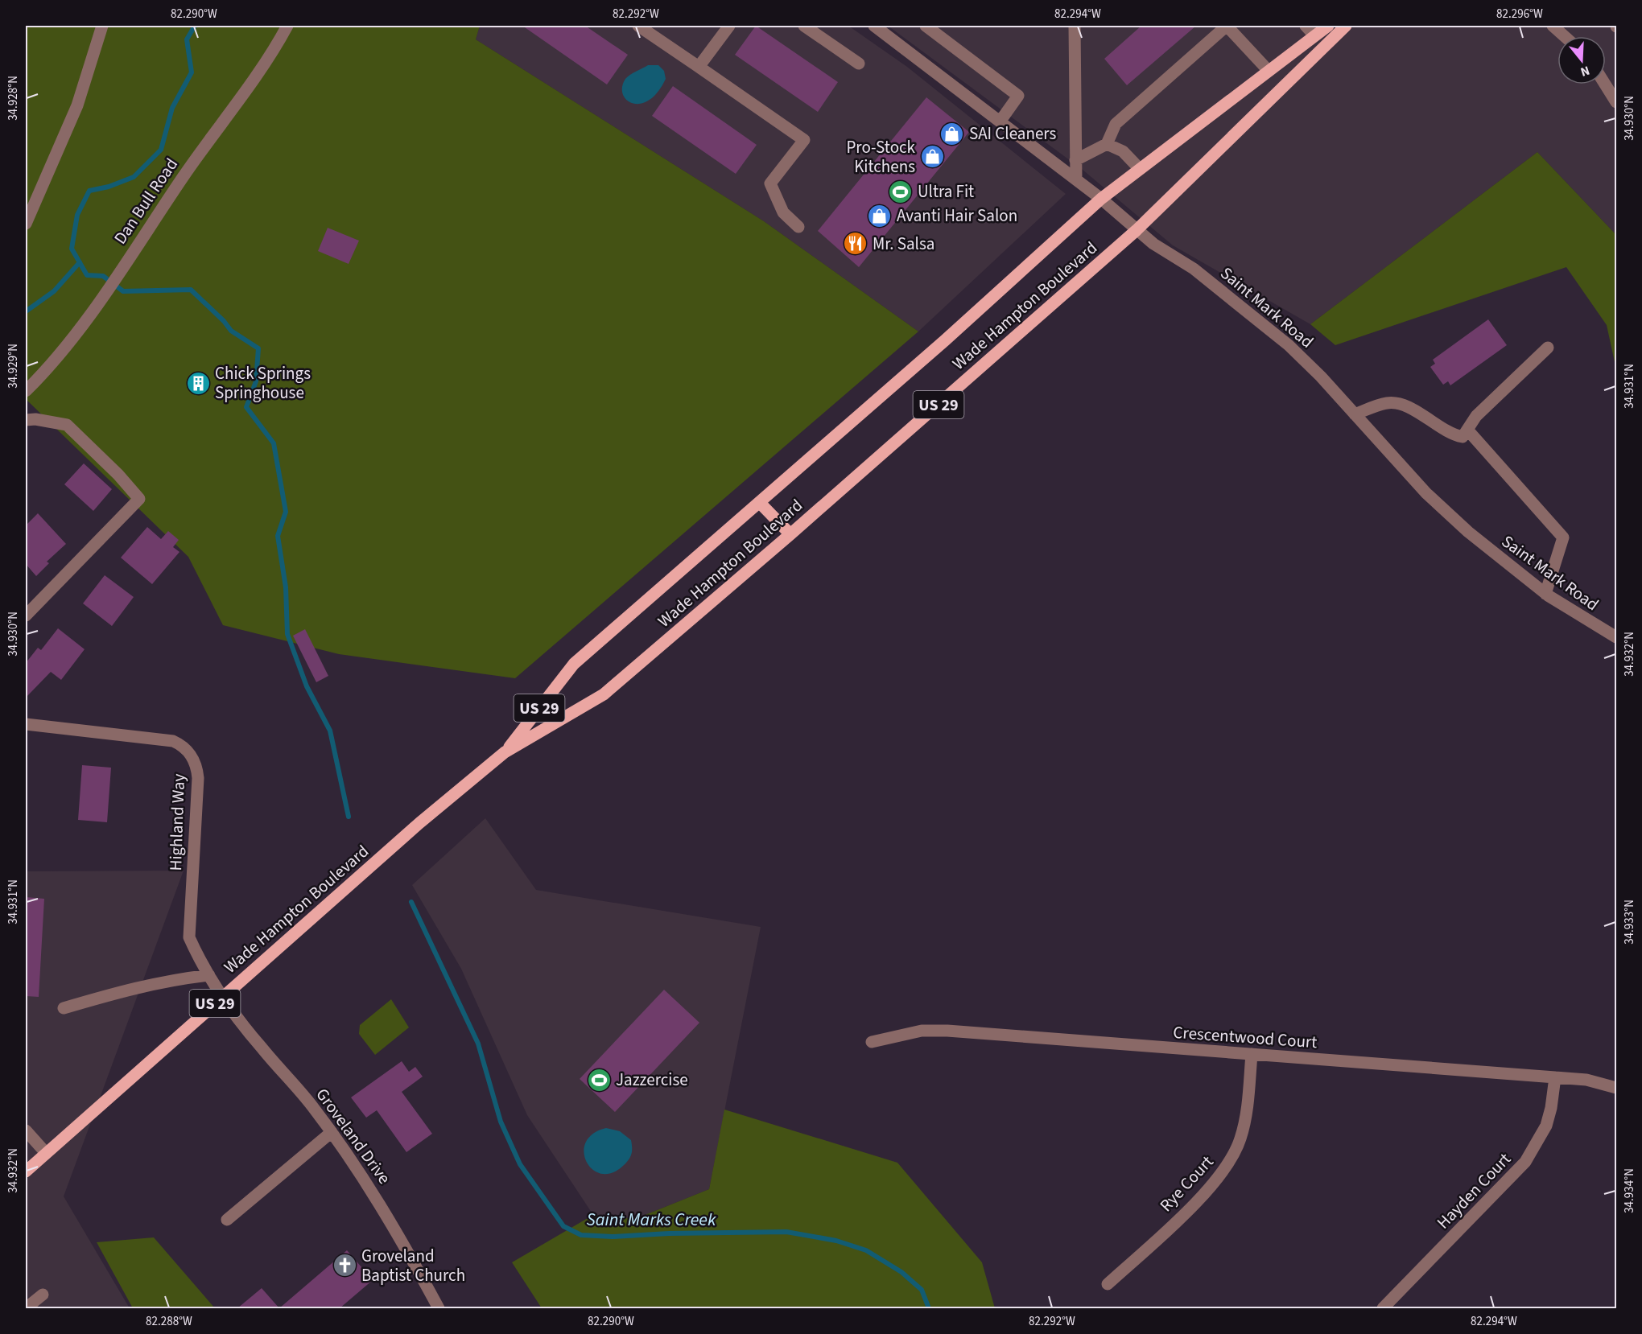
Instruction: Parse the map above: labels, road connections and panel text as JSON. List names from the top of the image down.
{
  "streets": {
    "main road": ["Wade Hampton Boulevard", "US 29"],
    "street": [
      "Dan Bull Road",
      "Saint Mark Road",
      "Highland Way",
      "Crescentwood Court",
      "Groveland Drive",
      "Rye Court",
      "Hayden Court"
    ]
  },
  "crossings": [
    ["Wade Hampton Boulevard", "Saint Mark Road"],
    ["Wade Hampton Boulevard", "Highland Way"],
    ["Wade Hampton Boulevard", "Groveland Drive"],
    ["Highland Way", "Groveland Drive"],
    ["Crescentwood Court", "Rye Court"],
    ["Crescentwood Court", "Hayden Court"]
  ],
  "water": ["Saint Marks Creek"],
  "places": {
    "shop": ["SAI Cleaners", "Pro-Stock Kitchens", "Avanti Hair Salon"],
    "sports": ["Ultra Fit", "Jazzercise"],
    "restaurant": ["Mr. Salsa"],
    "building": ["Chick Springs Springhouse"],
    "church": ["Groveland Baptist Church"]
  },
  "north": "bottom",
  "coordinates": [
    "82.290°W",
    "82.292°W",
    "82.294°W",
    "82.296°W",
    "34.928°N",
    "34.930°N",
    "34.929°N",
    "34.931°N",
    "34.932°N",
    "34.933°N",
    "34.934°N",
    "82.288°W"
  ]
}
